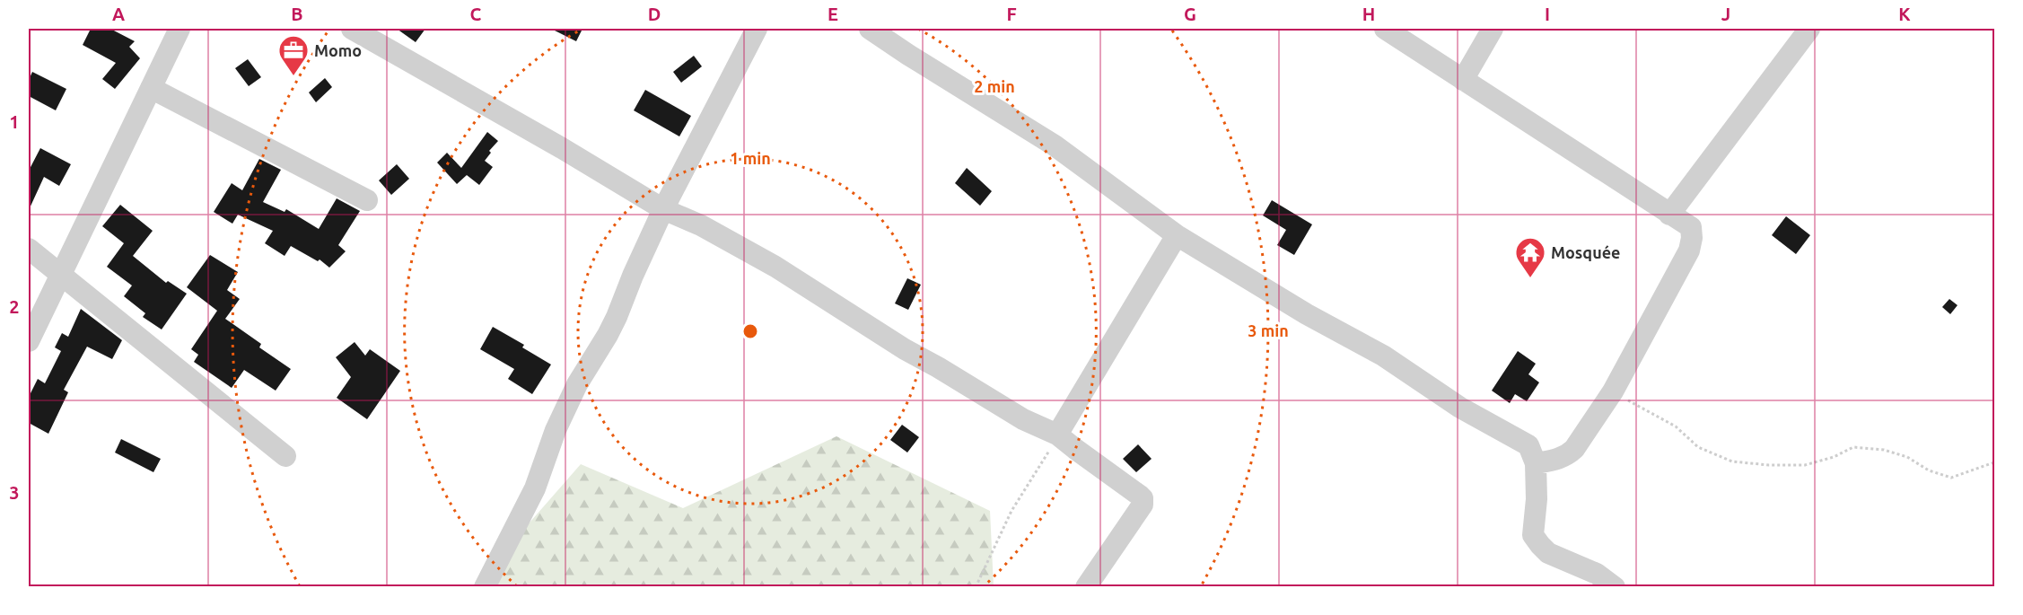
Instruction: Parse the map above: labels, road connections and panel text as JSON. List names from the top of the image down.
{
  "places": {
    "office": ["Momo"],
    "temple": ["Mosquée"]
  },
  "grid": {
    "columns": [
      "A",
      "B",
      "C",
      "D",
      "E",
      "F",
      "G",
      "H",
      "I",
      "J",
      "K"
    ],
    "rows": ["1", "2", "3"]
  },
  "rings": ["2 min", "1 min", "3 min"]
}
